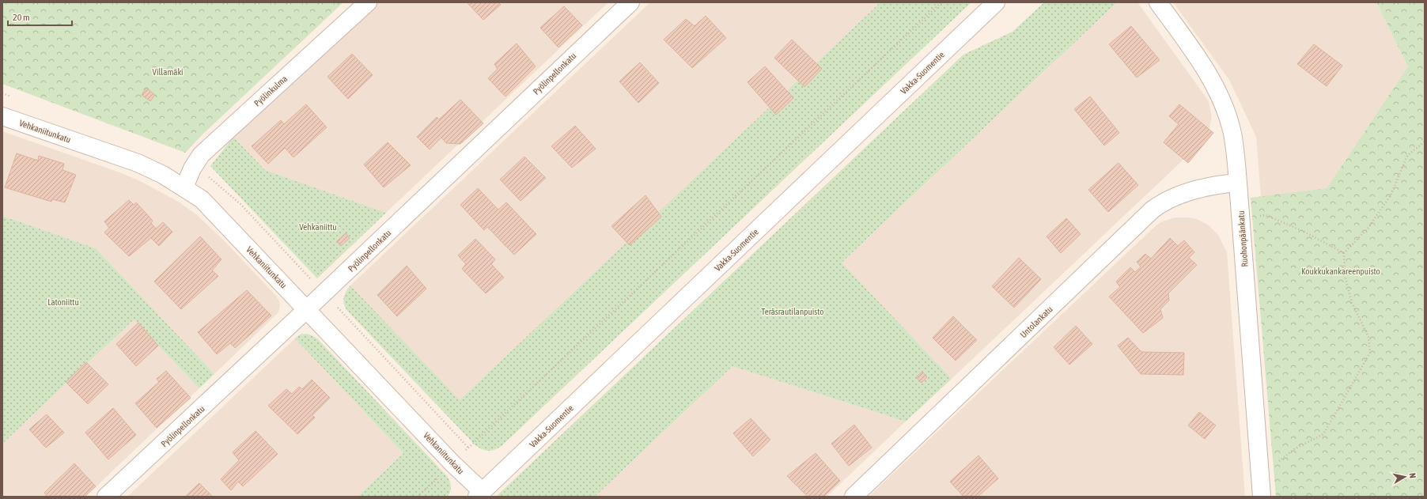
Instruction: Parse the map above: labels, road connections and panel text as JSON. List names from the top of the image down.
{
  "streets": {
    "street": [
      "Vakka-Suomentie",
      "Pyölinpellonkatu",
      "Pyölinkulma",
      "Vehkaniitunkatu",
      "Ruohonpäänkatu",
      "Untolankatu"
    ]
  },
  "crossings": [
    ["Vakka-Suomentie", "Vehkaniitunkatu"],
    ["Pyölinpellonkatu", "Vehkaniitunkatu"],
    ["Pyölinkulma", "Vehkaniitunkatu"],
    ["Ruohonpäänkatu", "Untolankatu"]
  ],
  "parks": [
    "Villamäki",
    "Vehkaniittu",
    "Koukkukankareenpuisto",
    "Latoniittu",
    "Teräsrautilanpuisto"
  ],
  "scale_bar": "20 m",
  "north": "right"
}
